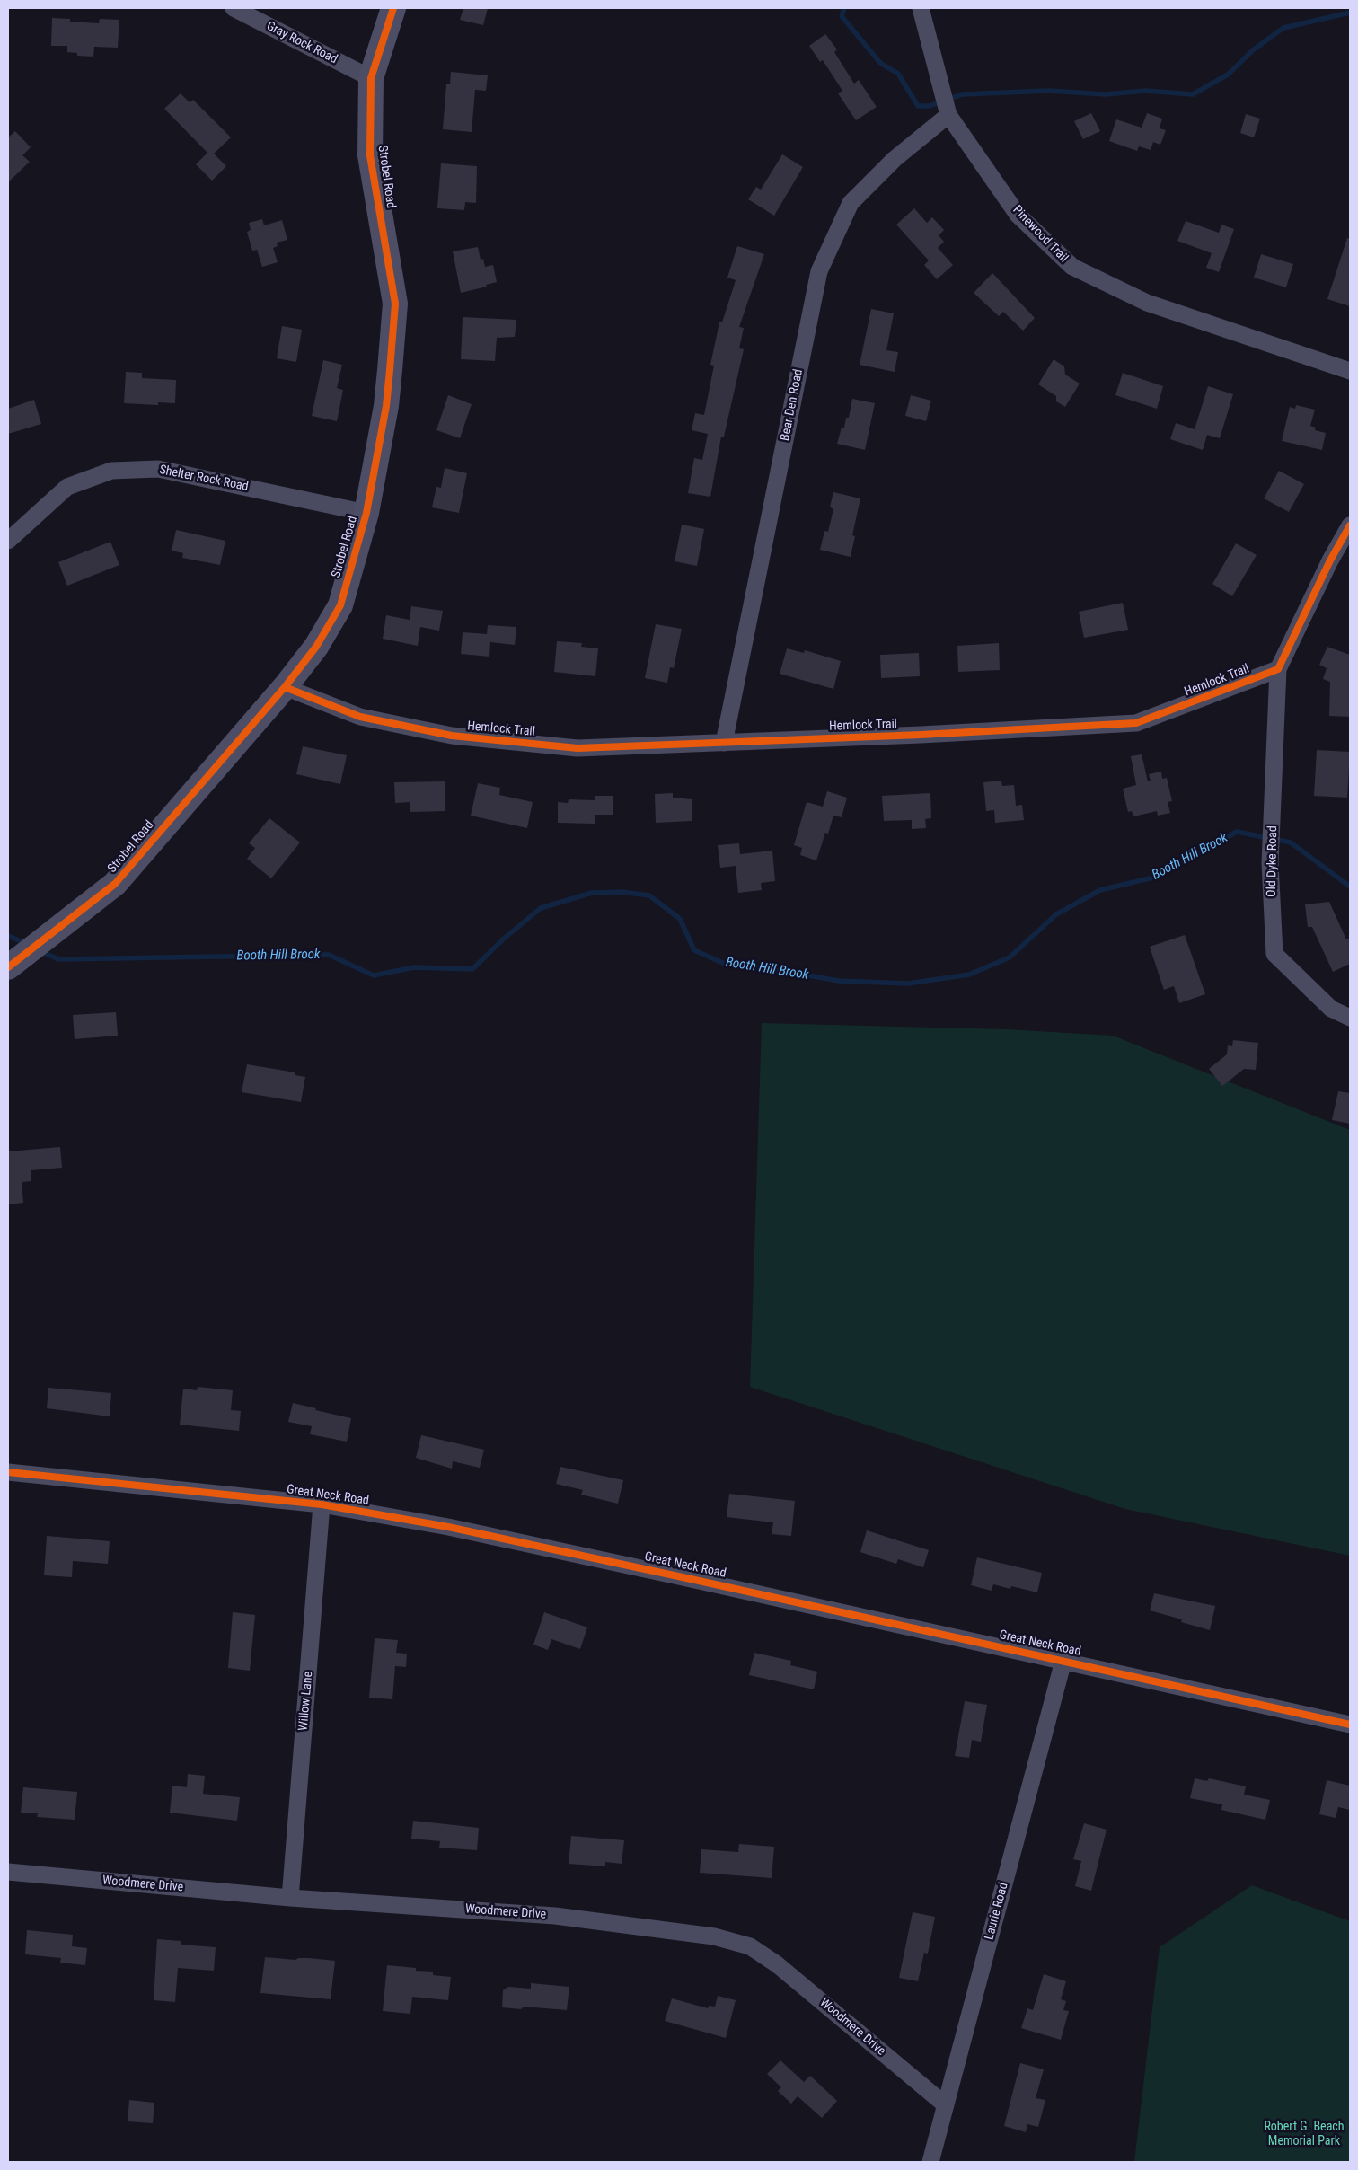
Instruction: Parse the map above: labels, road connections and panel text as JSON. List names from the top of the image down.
{
  "streets": {
    "street": [
      "Gray Rock Road",
      "Strobel Road",
      "Pinewood Trail",
      "Bear Den Road",
      "Shelter Rock Road",
      "Hemlock Trail",
      "Old Dyke Road",
      "Great Neck Road",
      "Willow Lane",
      "Woodmere Drive",
      "Laurie Road"
    ]
  },
  "crossings": [
    ["Gray Rock Road", "Strobel Road"],
    ["Strobel Road", "Shelter Rock Road"],
    ["Strobel Road", "Hemlock Trail"],
    ["Pinewood Trail", "Bear Den Road"],
    ["Bear Den Road", "Hemlock Trail"],
    ["Hemlock Trail", "Old Dyke Road"],
    ["Great Neck Road", "Willow Lane"],
    ["Great Neck Road", "Laurie Road"],
    ["Willow Lane", "Woodmere Drive"],
    ["Woodmere Drive", "Laurie Road"]
  ],
  "water": ["Booth Hill Brook"],
  "parks": ["Robert G. Beach Memorial Park"]
}
